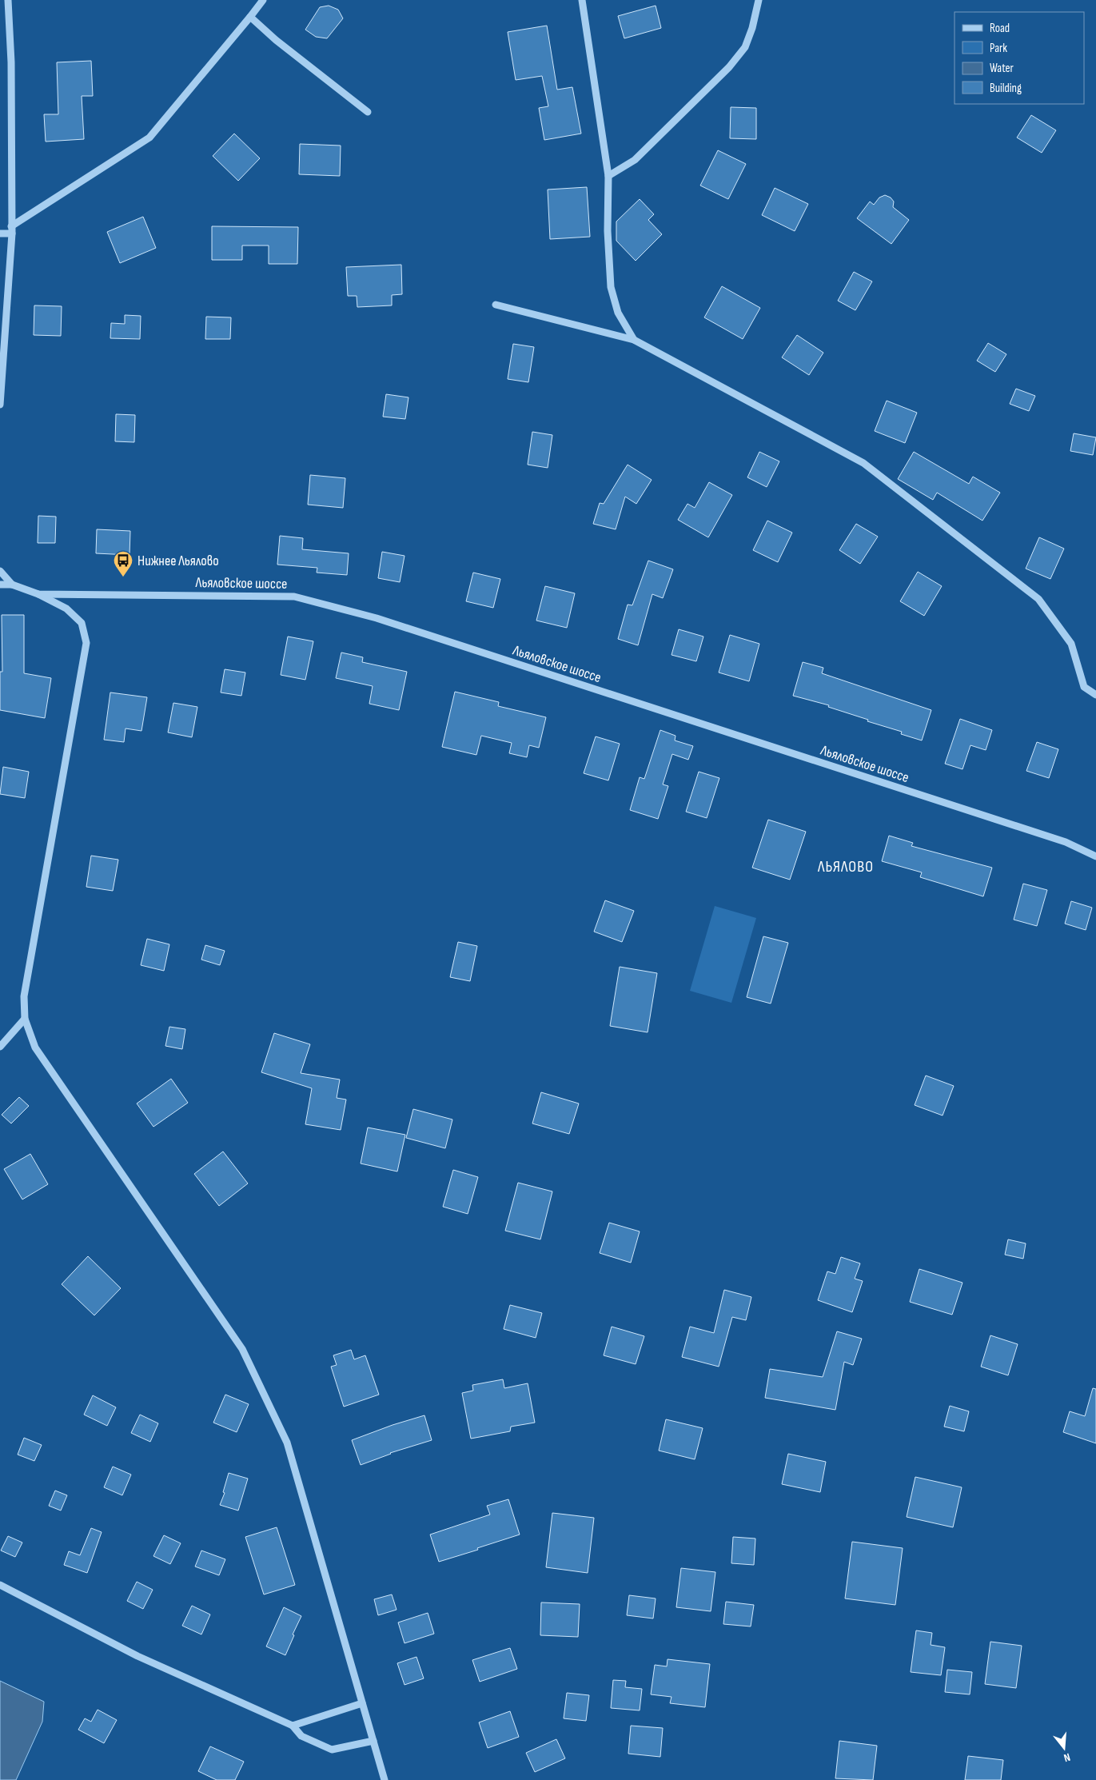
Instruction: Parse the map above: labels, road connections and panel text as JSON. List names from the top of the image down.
{
  "streets": {
    "street": ["Льяловское шоссе"]
  },
  "districts": ["ЛЬЯЛОВО"],
  "places": {
    "bus stop": ["Нижнее Льялово"]
  },
  "legend": [
    "Road",
    "Park",
    "Water",
    "Building"
  ],
  "north": "bottom"
}
